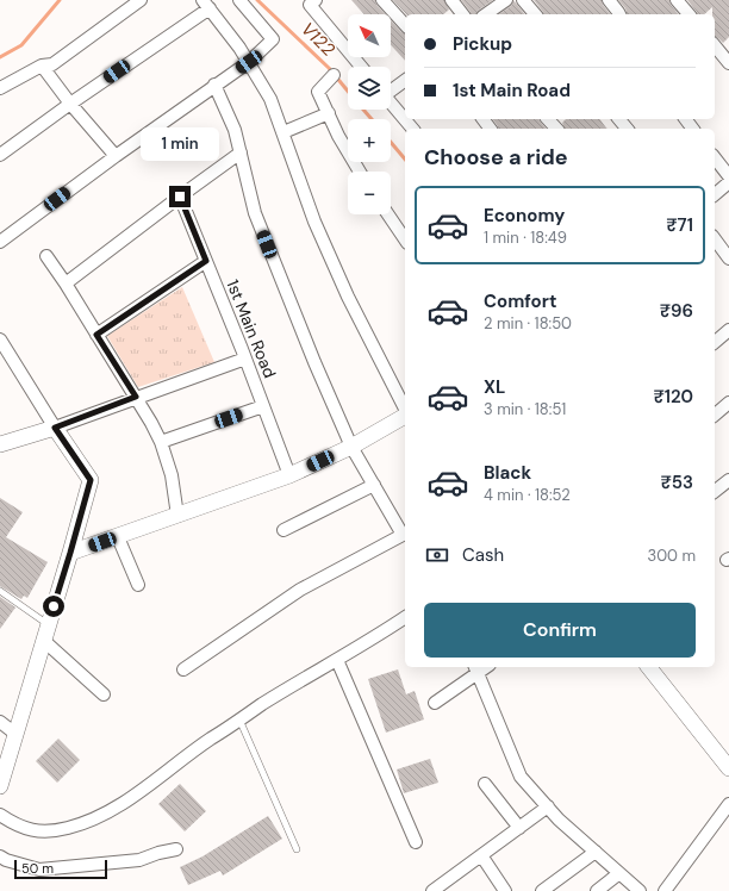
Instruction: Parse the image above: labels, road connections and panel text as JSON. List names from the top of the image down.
{
  "streets": {
    "street": ["1st Main Road"]
  },
  "water": ["V122"],
  "scale_bar": "50 m",
  "north": "top left",
  "page": {
    "map_buttons": ["+", "−"],
    "banner": ["Pickup", "1st Main Road"],
    "bubble": "1 min",
    "heading": "Choose a ride",
    "list": [
      {
        "name": "Economy",
        "note": "1 min · 18:49",
        "value": "₹71"
      },
      {
        "name": "Comfort",
        "note": "2 min · 18:50",
        "value": "₹96"
      },
      {
        "name": "XL",
        "note": "3 min · 18:51",
        "value": "₹120"
      },
      {
        "name": "Black",
        "note": "4 min · 18:52",
        "value": "₹53"
      }
    ],
    "pay": ["Cash", "300 m"],
    "buttons": "Confirm",
    "scale": "50 m"
  }
}
